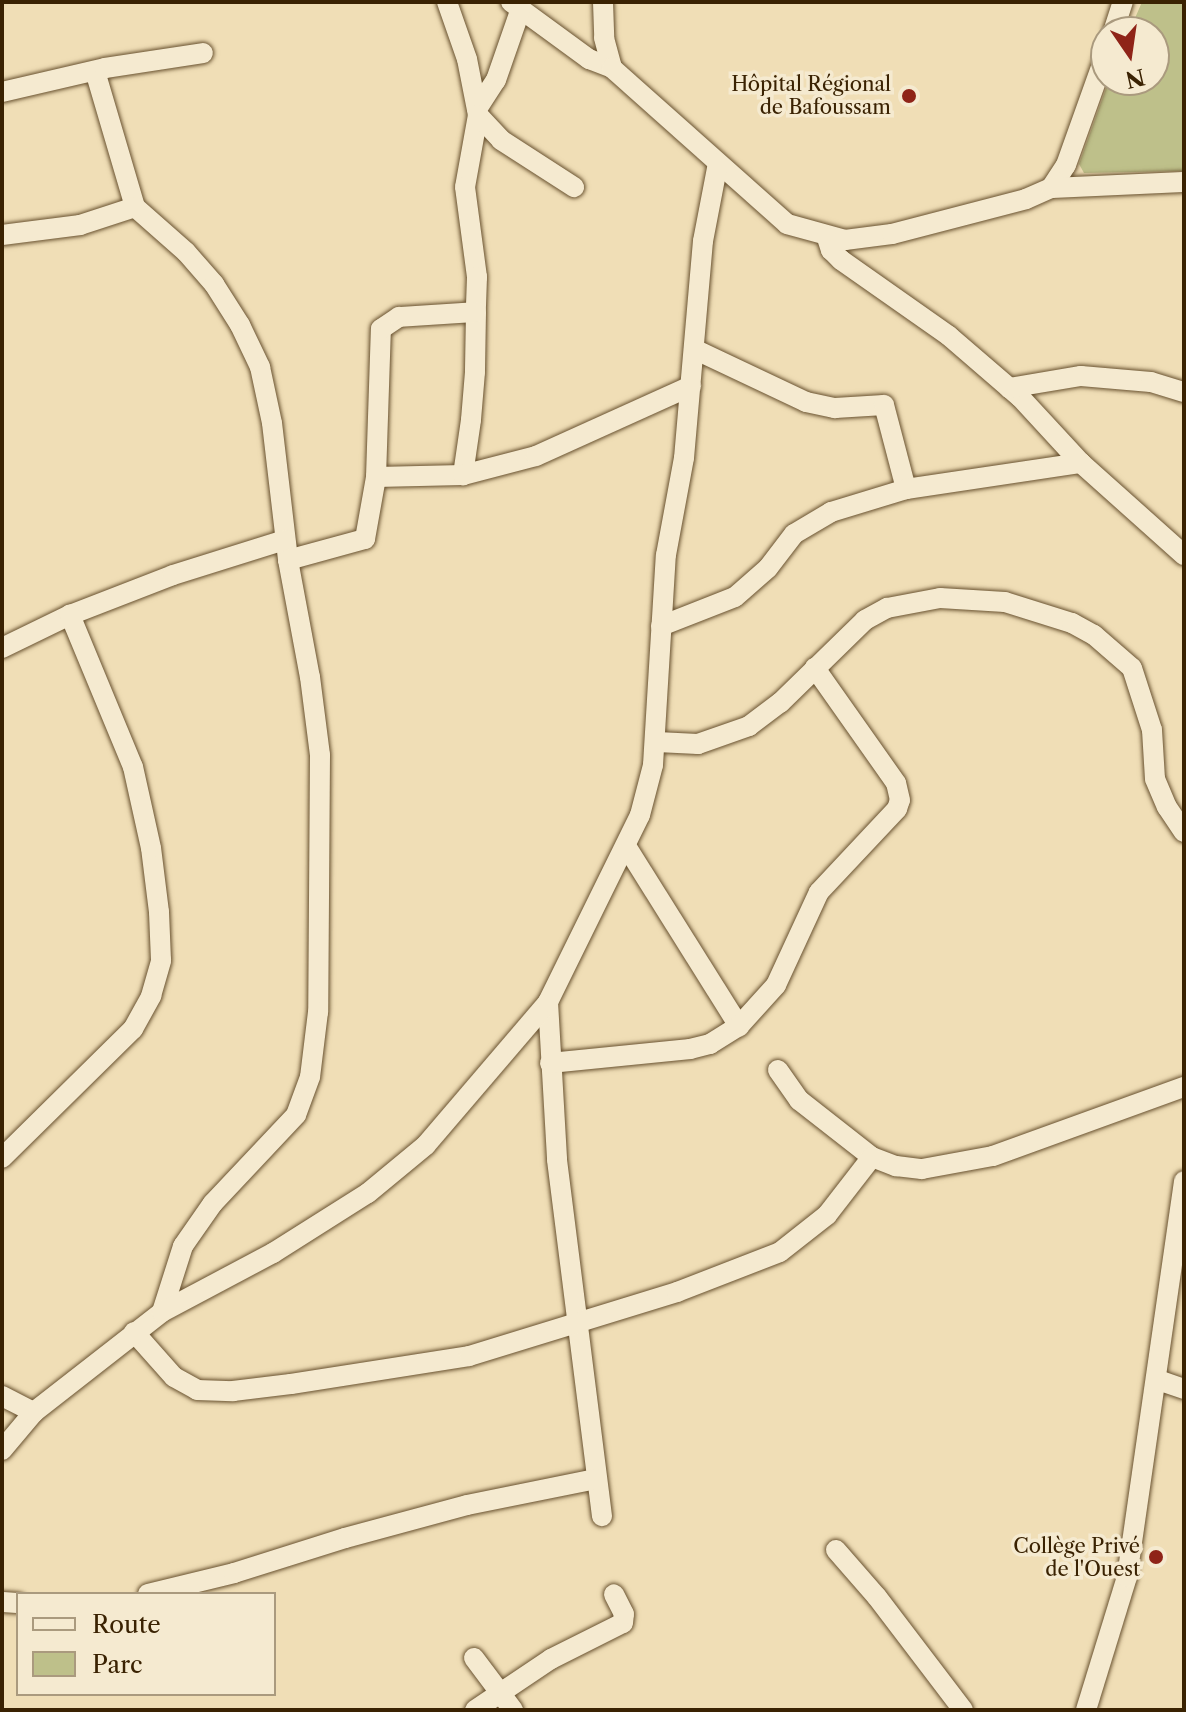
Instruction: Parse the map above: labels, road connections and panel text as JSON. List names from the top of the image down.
{
  "places": ["Hôpital Régional de Bafoussam", "Collège Privé de l'Ouest"],
  "legend": ["Route", "Parc"],
  "north": "bottom"
}
